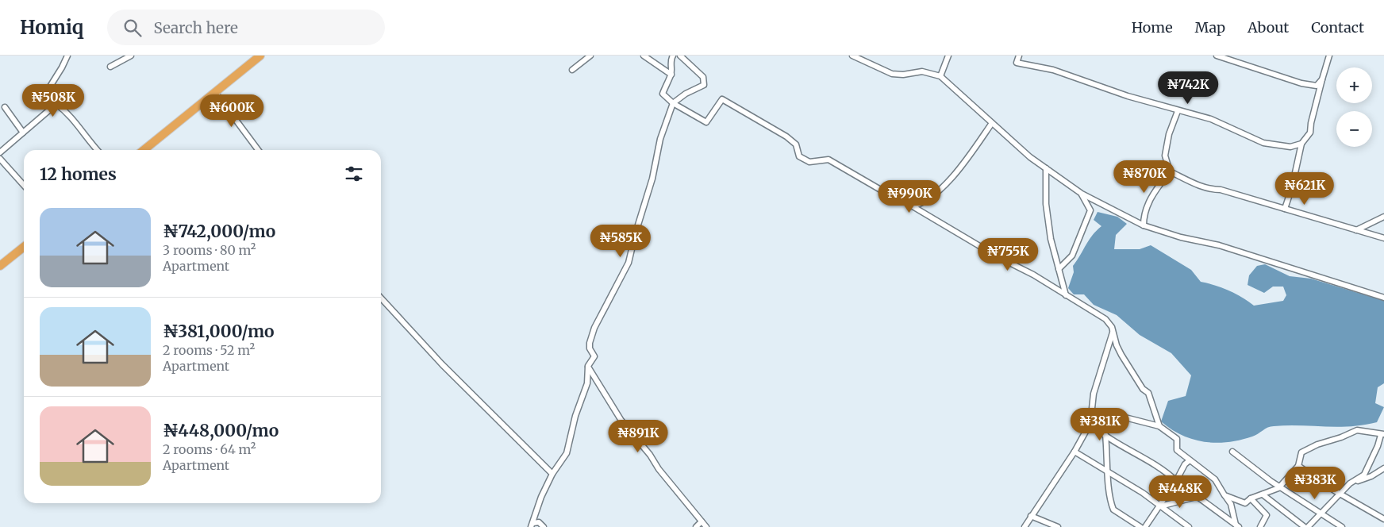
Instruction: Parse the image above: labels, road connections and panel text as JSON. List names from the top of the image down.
{
  "page": {
    "header": "Homiq",
    "search": "Search here",
    "nav": [
      "Home",
      "Map",
      "About",
      "Contact"
    ],
    "map_buttons": ["+", "−"],
    "price": [
      "₦742K",
      "₦508K",
      "₦600K",
      "₦870K",
      "₦621K",
      "₦990K",
      "₦585K",
      "₦755K",
      "₦381K",
      "₦891K",
      "₦383K",
      "₦448K"
    ],
    "heading": "12 homes",
    "list": [
      {
        "name": "₦742,000/mo",
        "note": "3 rooms · 80 m² · Apartment"
      },
      {
        "name": "₦381,000/mo",
        "note": "2 rooms · 52 m² · Apartment"
      },
      {
        "name": "₦448,000/mo",
        "note": "2 rooms · 64 m² · Apartment"
      }
    ]
  }
}
